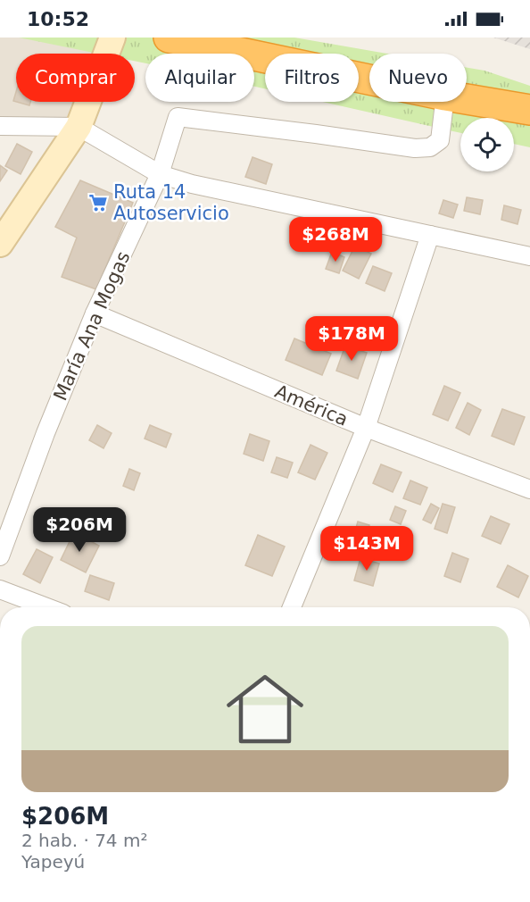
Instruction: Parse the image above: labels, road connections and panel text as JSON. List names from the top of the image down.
{
  "streets": {
    "street": ["María Ana Mogas", "América"]
  },
  "crossings": [
    ["María Ana Mogas", "América"]
  ],
  "places": {
    "supermarket": ["Ruta 14 Autoservicio"]
  },
  "page": {
    "status": "10:52",
    "chip": [
      "Comprar",
      "Alquilar",
      "Filtros",
      "Nuevo"
    ],
    "price": [
      "$268M",
      "$178M",
      "$206M",
      "$143M"
    ],
    "list": [
      {
        "name": "$206M",
        "note": "2 hab. · 74 m² · Yapeyú"
      }
    ]
  }
}
